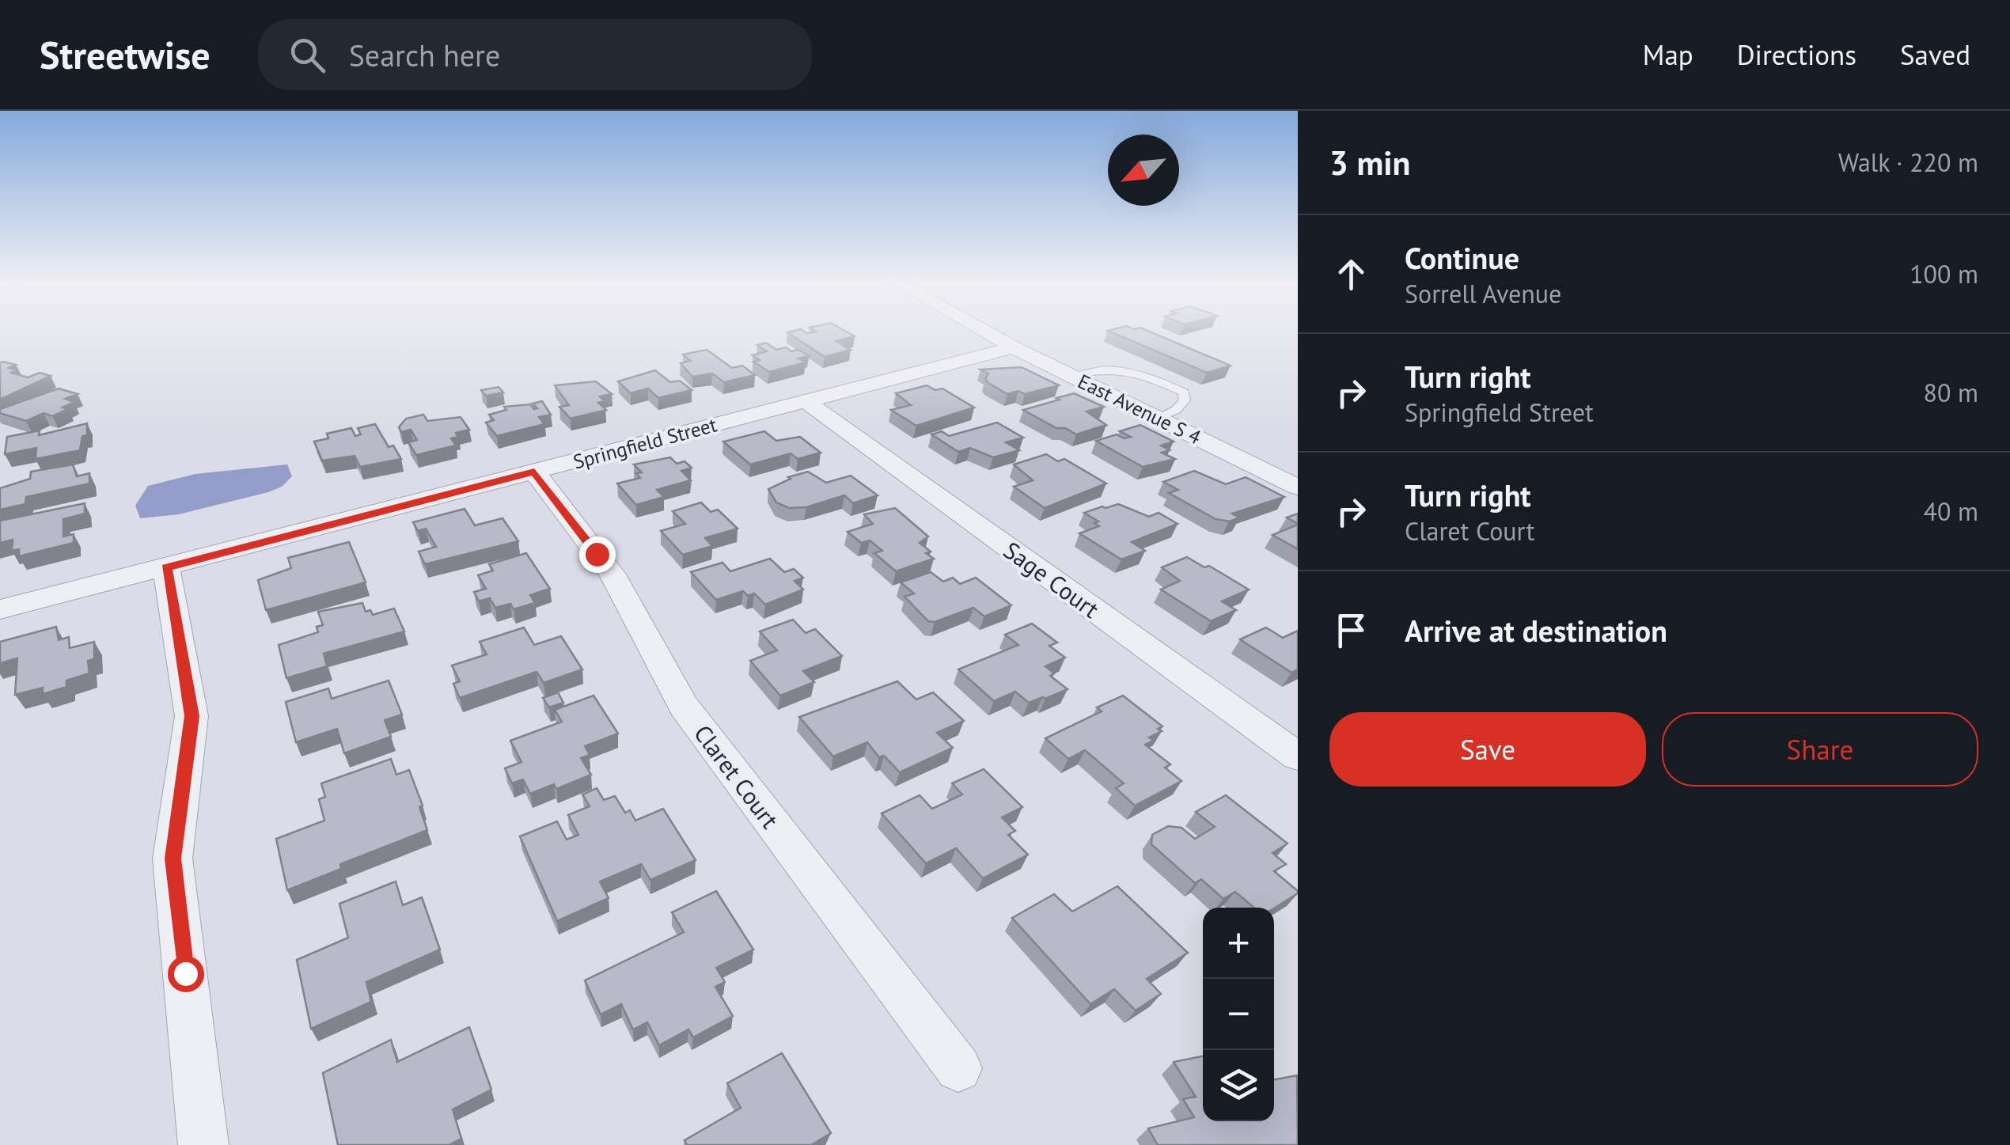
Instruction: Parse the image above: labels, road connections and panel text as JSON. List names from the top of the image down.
{
  "streets": {
    "street": [
      "East Avenue S 4",
      "Springfield Street",
      "Sage Court",
      "Claret Court"
    ]
  },
  "crossings": [
    ["East Avenue S 4", "Springfield Street"],
    ["Springfield Street", "Sage Court"],
    ["Springfield Street", "Claret Court"]
  ],
  "north": "bottom left",
  "page": {
    "header": "Streetwise",
    "search": "Search here",
    "nav": ["Map", "Directions", "Saved"],
    "heading": ["3 min", "Walk · 220 m"],
    "list": [
      ["Continue", "Sorrell Avenue", "100 m"],
      ["Turn right", "Springfield Street", "80 m"],
      ["Turn right", "Claret Court", "40 m"],
      "Arrive at destination"
    ],
    "buttons": ["Save", "Share"],
    "map_buttons": ["+", "−"]
  }
}
